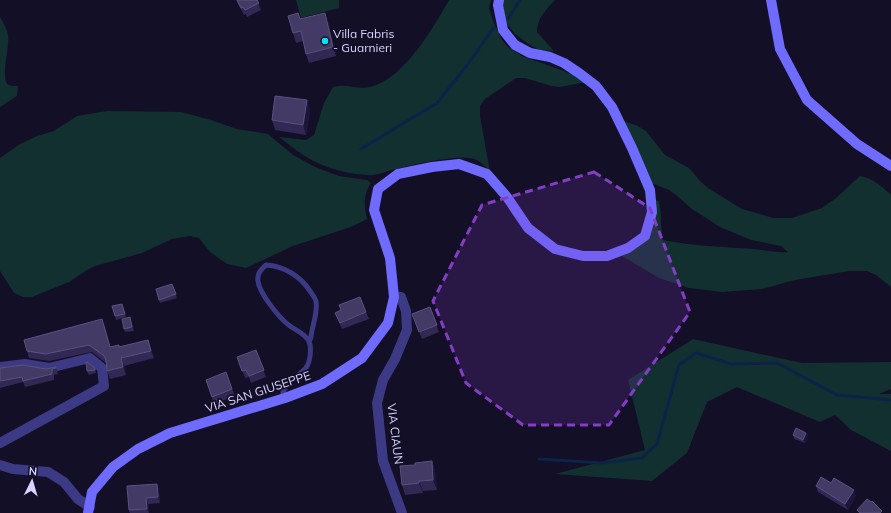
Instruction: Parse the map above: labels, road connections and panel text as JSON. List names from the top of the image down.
{
  "streets": {
    "street": ["VIA SAN GIUSEPPE", "VIA CIAUN"]
  },
  "crossings": [
    ["VIA SAN GIUSEPPE", "VIA CIAUN"]
  ],
  "places": ["Villa Fabris - Guarnieri"],
  "north": "top"
}
